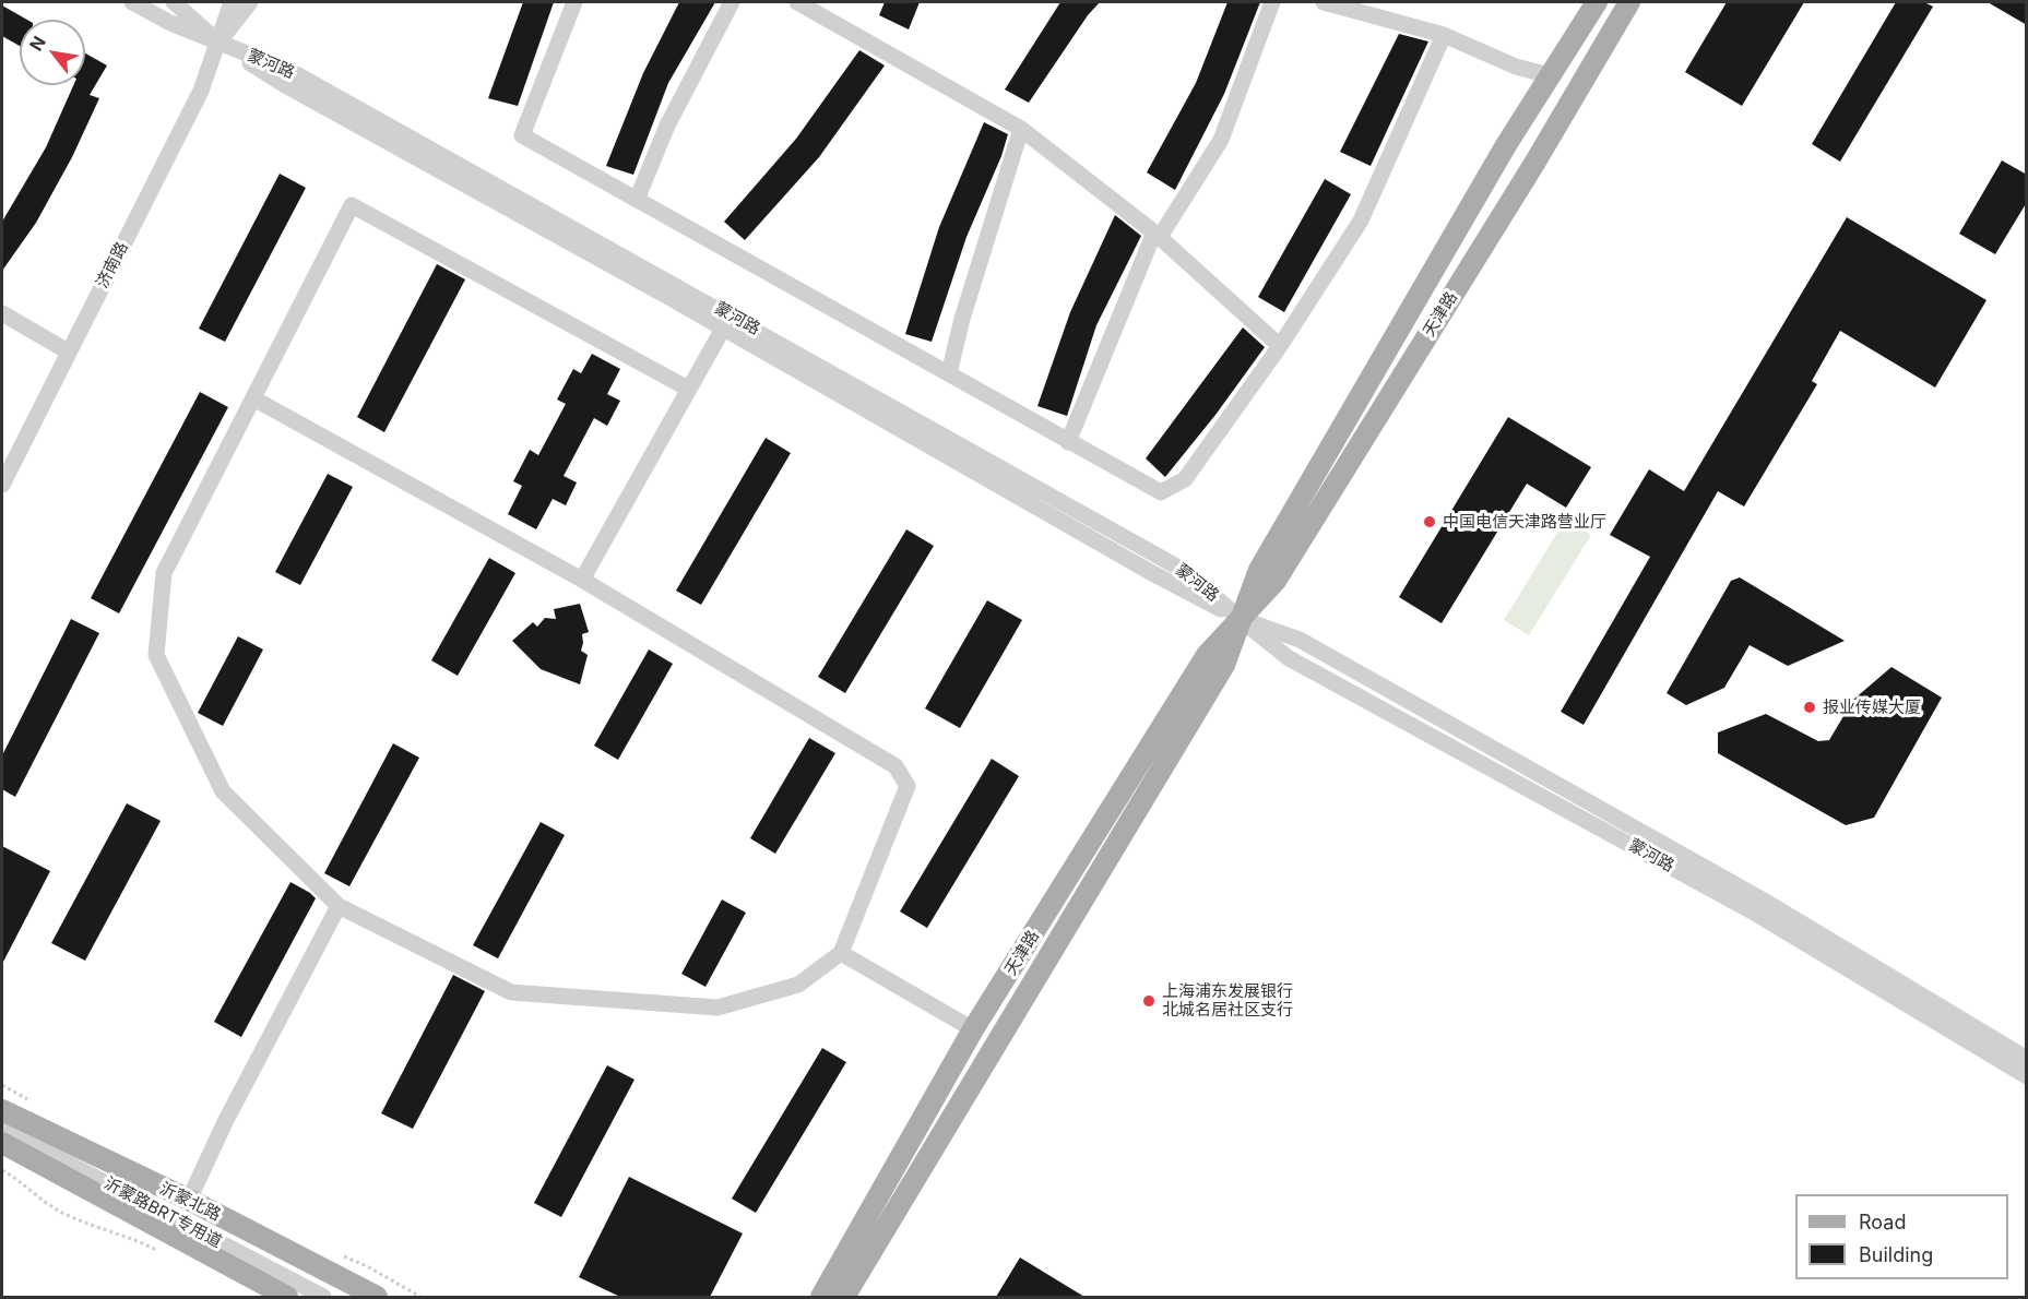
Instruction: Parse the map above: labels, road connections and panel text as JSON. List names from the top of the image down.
{
  "streets": {
    "main road": ["天津路", "沂蒙北路"],
    "street": ["蒙河路", "济南路", "沂蒙路BRT专用道"]
  },
  "crossings": [
    ["蒙河路", "济南路"],
    ["蒙河路", "天津路"]
  ],
  "places": ["中国电信天津路营业厅", "报业传媒大厦", "上海浦东发展银行 北城名居社区支行"],
  "legend": ["Road", "Building"],
  "north": "top left"
}
